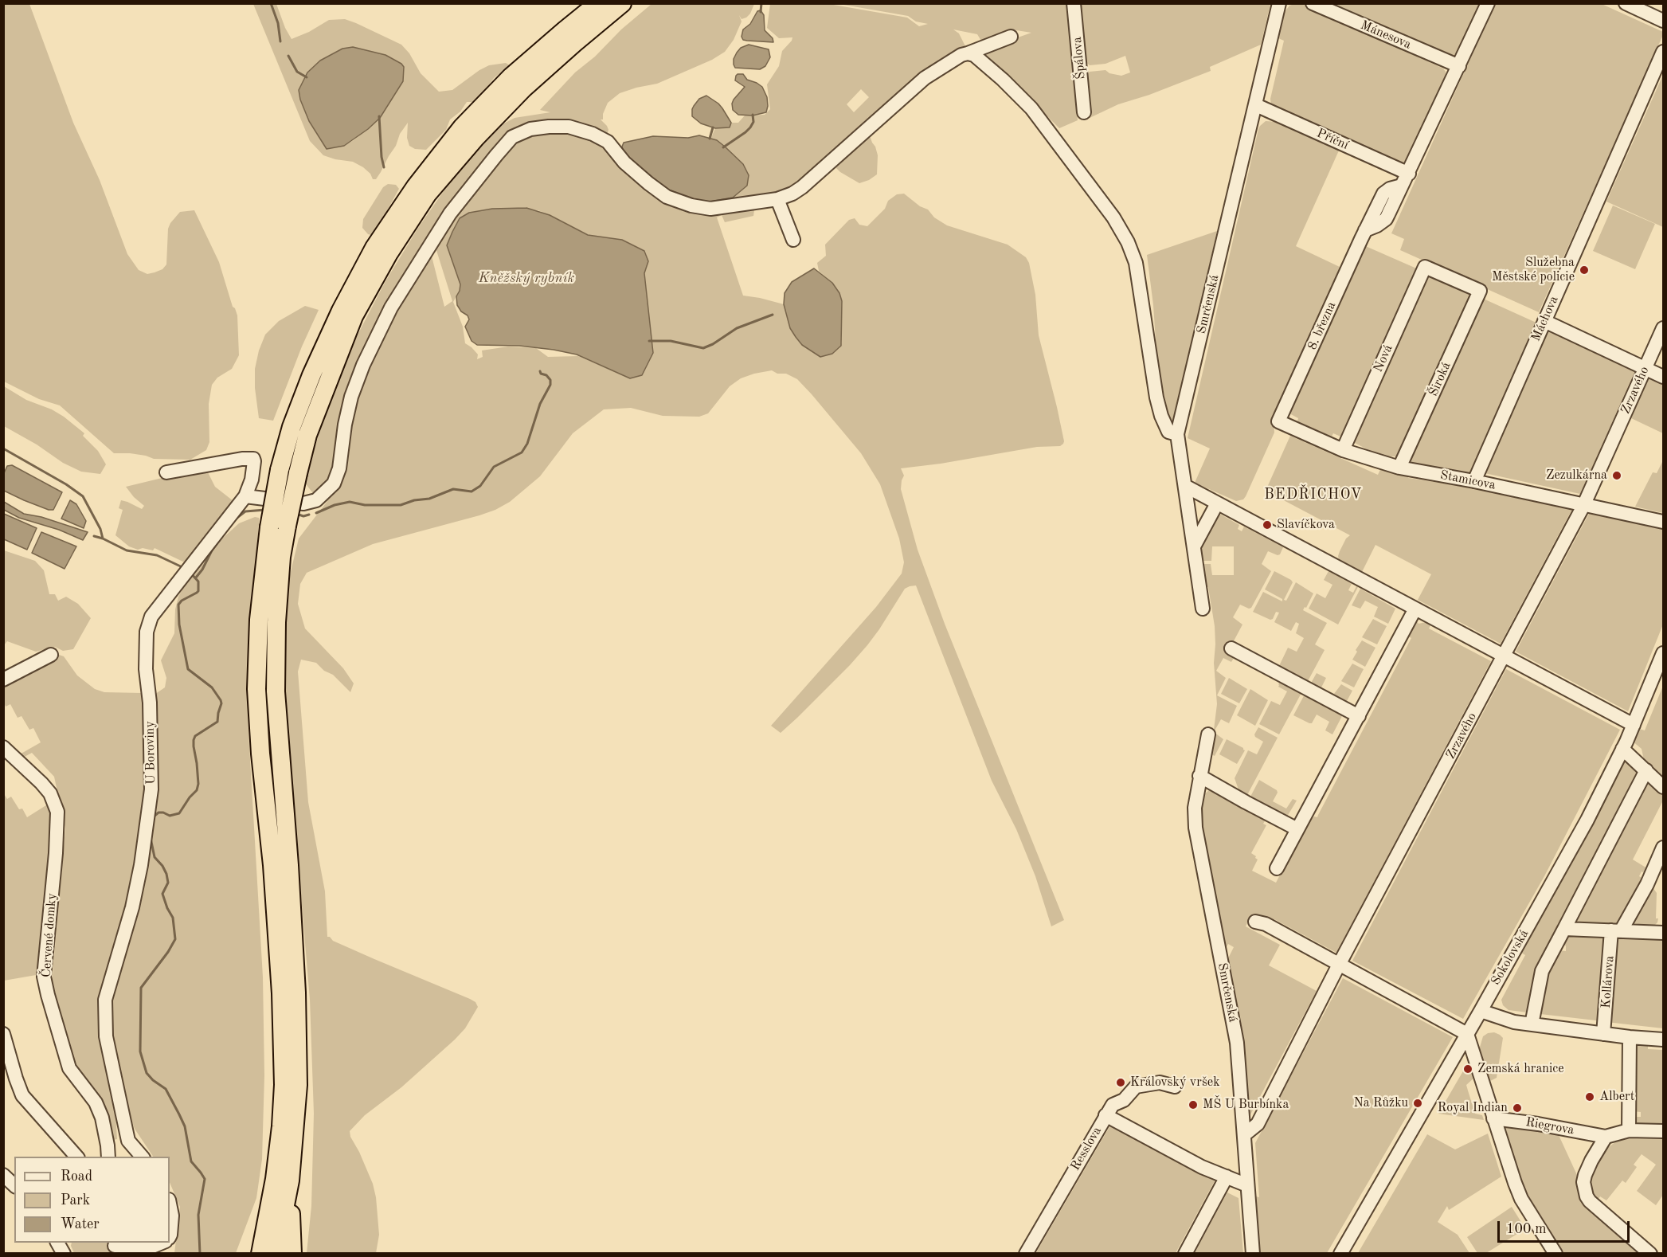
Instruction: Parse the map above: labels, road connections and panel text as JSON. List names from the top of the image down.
{
  "streets": {
    "street": [
      "Mánesova",
      "Špálova",
      "Příční",
      "Smrčenská",
      "Máchova",
      "8. března",
      "Nová",
      "Široká",
      "Zrzavého",
      "Stamicova",
      "U Boroviny",
      "Červené domky",
      "Sokolovská",
      "Kollárova",
      "Riegrova",
      "Resslova"
    ]
  },
  "crossings": [
    ["Mánesova", "8. března"],
    ["Příční", "Smrčenská"],
    ["Příční", "8. března"],
    ["Smrčenská", "Zrzavého"],
    ["Máchova", "Stamicova"],
    ["8. března", "Stamicova"],
    ["Nová", "Široká"],
    ["Nová", "Stamicova"],
    ["Široká", "Stamicova"],
    ["Zrzavého", "Stamicova"]
  ],
  "districts": ["BEDŘICHOV"],
  "water": ["Kněžský rybník"],
  "places": [
    "Služebna Městské policie",
    "Zezulkárna",
    "Slavíčkova",
    "Zemská hranice",
    "Královský vršek",
    "Albert",
    "Na Růžku",
    "MŠ U Burbínka",
    "Royal Indian"
  ],
  "legend": ["Road", "Park", "Water"],
  "scale_bar": "100 m"
}
